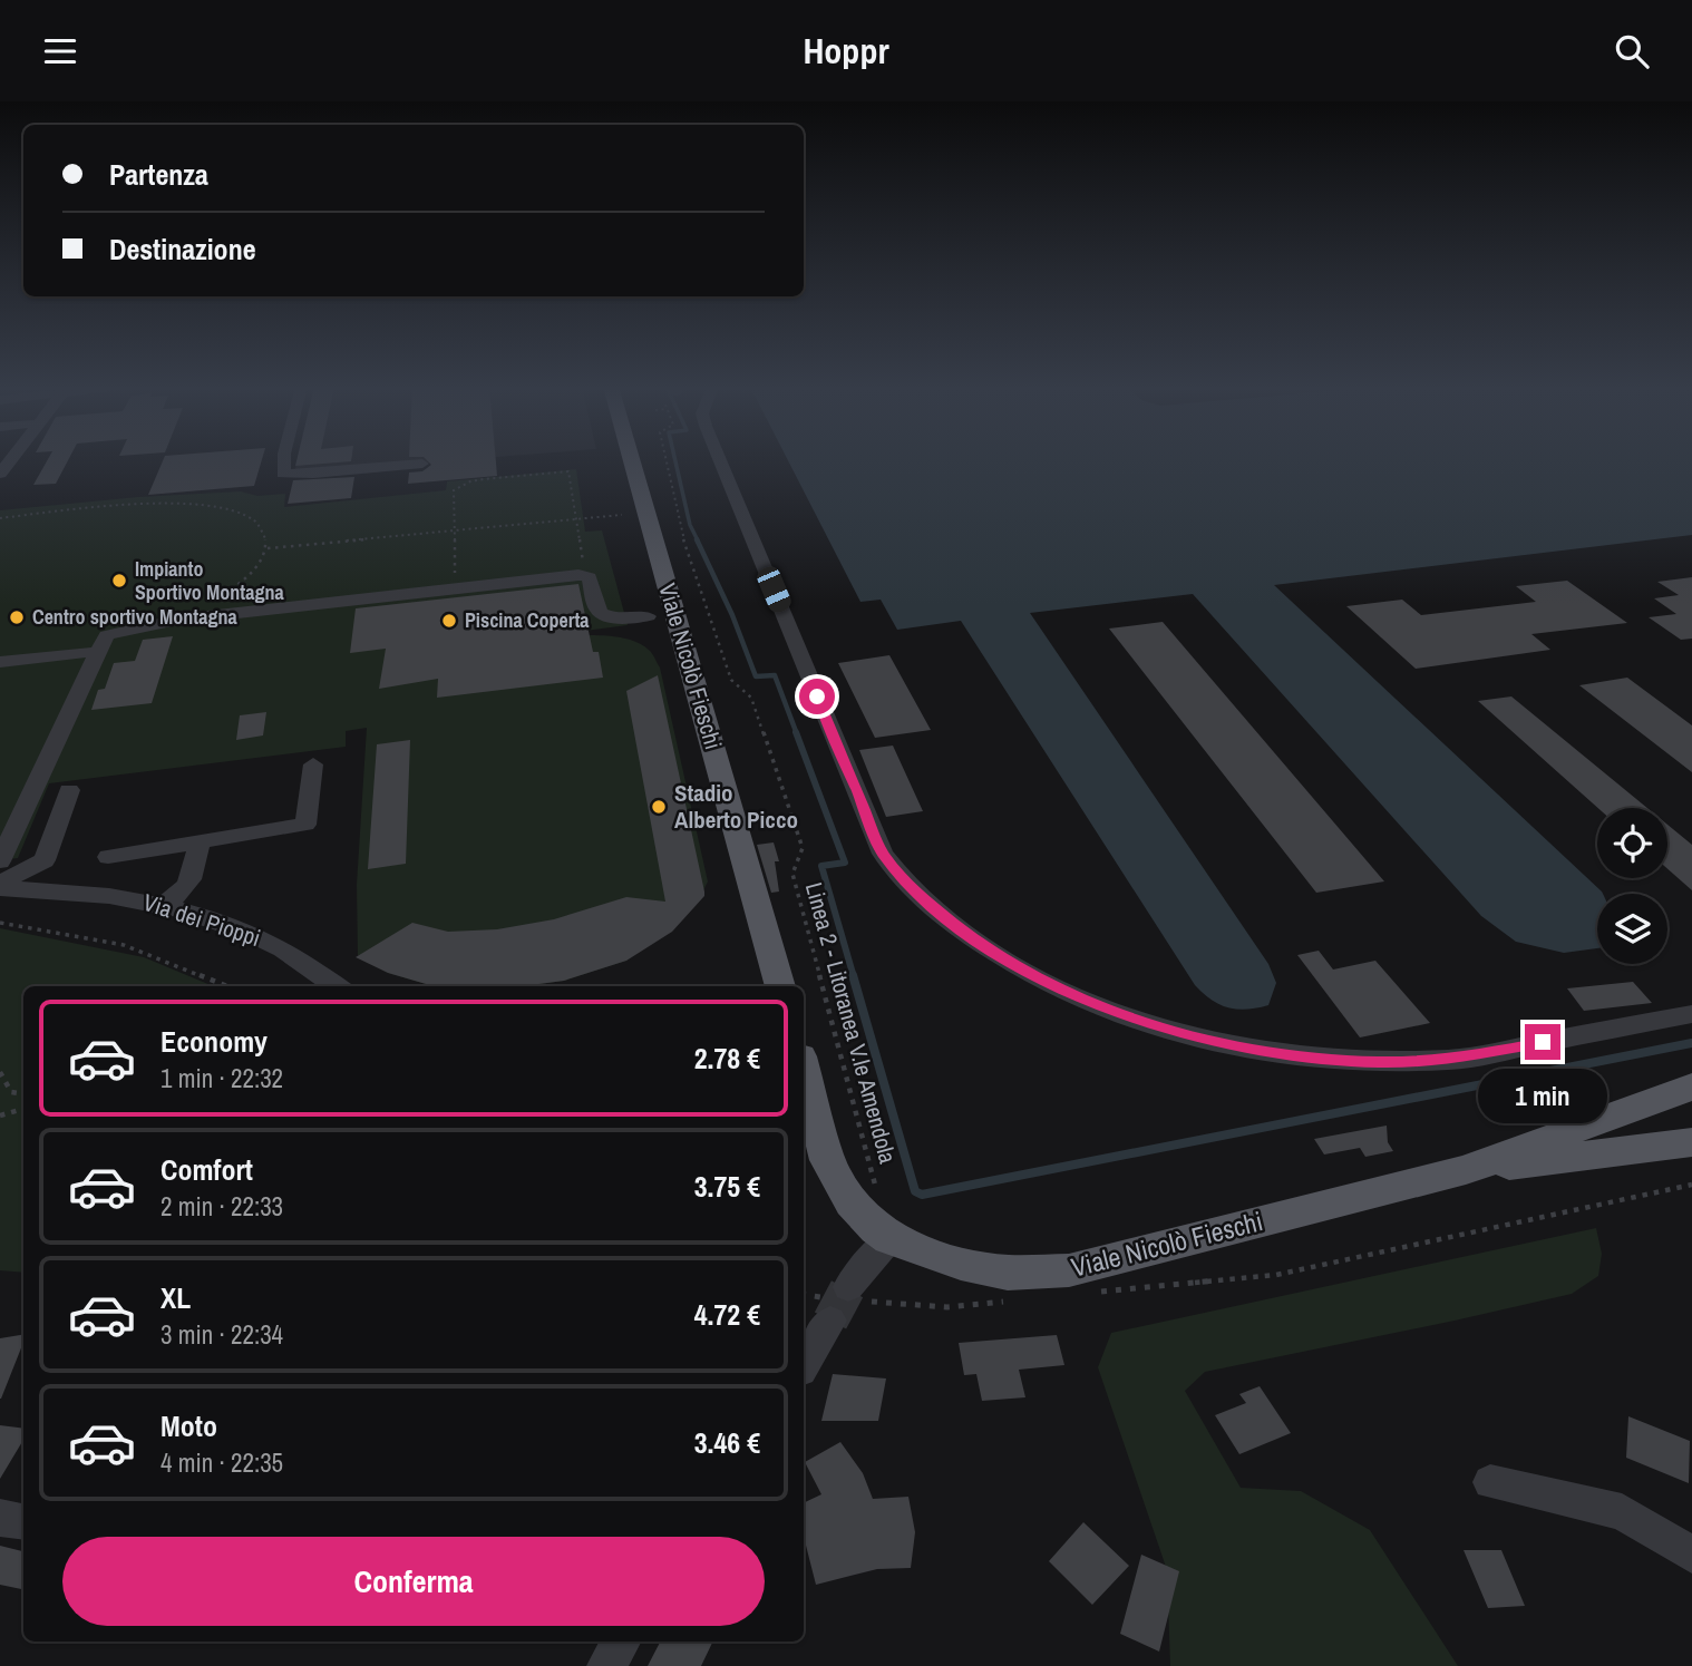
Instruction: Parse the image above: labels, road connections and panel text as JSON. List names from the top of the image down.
{
  "streets": {
    "main road": ["Viale Nicolò Fieschi"],
    "street": ["Via dei Pioppi"],
    "path": ["Linea 2 - Litoranea V.le Amendola"]
  },
  "places": [
    "Impianto Sportivo Montagna",
    "Centro sportivo Montagna",
    "Piscina Coperta",
    "Stadio Alberto Picco"
  ],
  "page": {
    "header": "Hoppr",
    "banner": ["Partenza", "Destinazione"],
    "list": [
      {
        "name": "Economy",
        "note": "1 min · 22:32",
        "value": "2.78 €"
      },
      {
        "name": "Comfort",
        "note": "2 min · 22:33",
        "value": "3.75 €"
      },
      {
        "name": "XL",
        "note": "3 min · 22:34",
        "value": "4.72 €"
      },
      {
        "name": "Moto",
        "note": "4 min · 22:35",
        "value": "3.46 €"
      }
    ],
    "bubble": "1 min",
    "buttons": "Conferma"
  }
}
